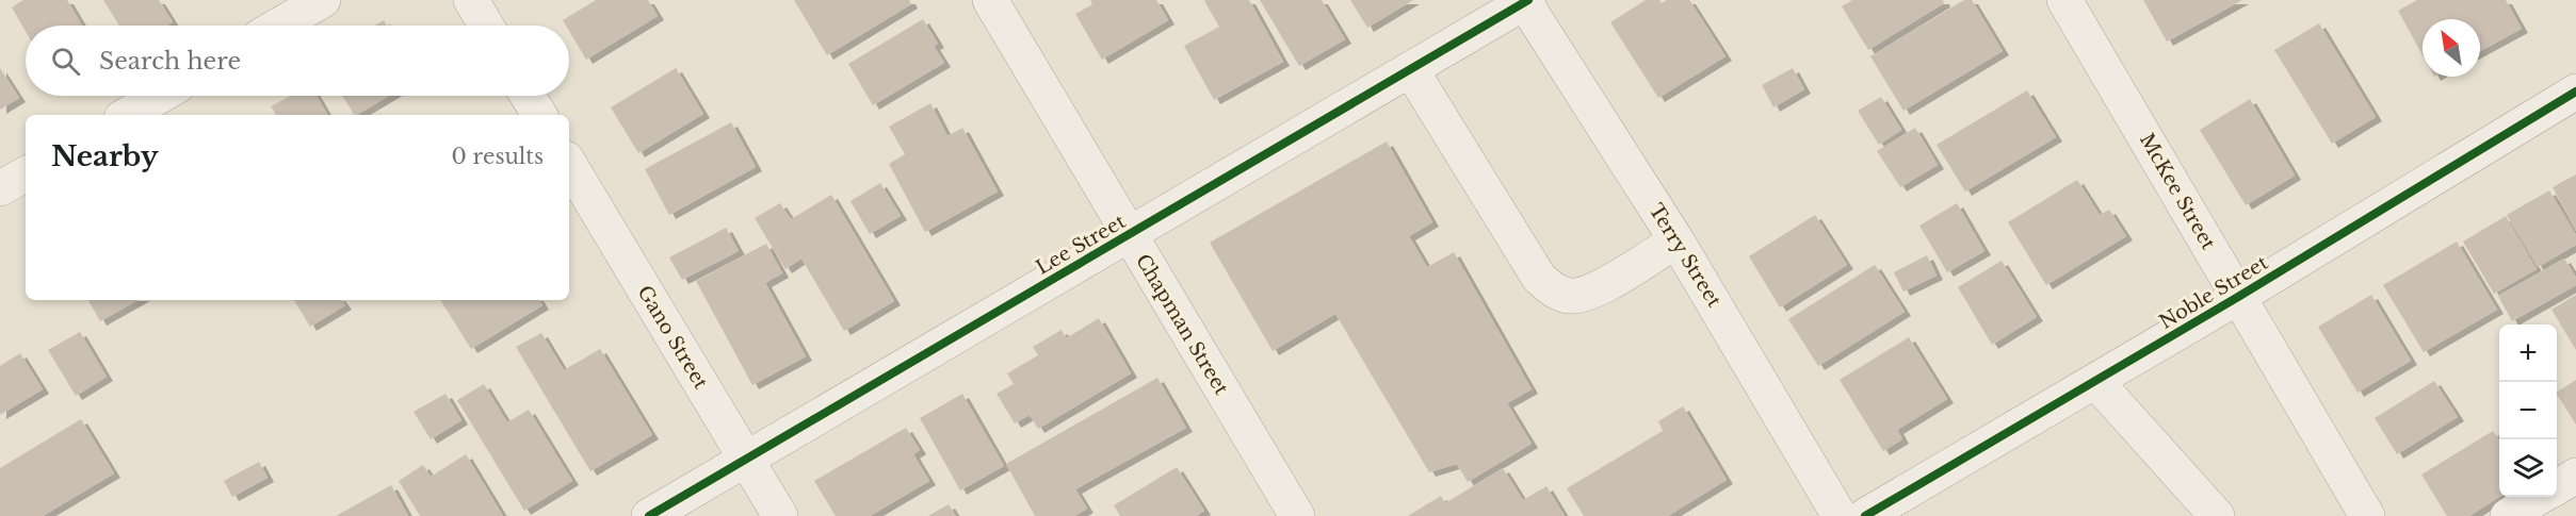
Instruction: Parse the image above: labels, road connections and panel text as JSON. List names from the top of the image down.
{
  "streets": {
    "street": [
      "McKee Street",
      "Lee Street",
      "Terry Street",
      "Noble Street",
      "Chapman Street",
      "Gano Street"
    ]
  },
  "crossings": [
    ["McKee Street", "Noble Street"],
    ["Lee Street", "Terry Street"],
    ["Lee Street", "Chapman Street"],
    ["Lee Street", "Gano Street"]
  ],
  "north": "top left",
  "page": {
    "search": "Search here",
    "heading": ["Nearby", "0 results"],
    "map_buttons": ["+", "−"]
  }
}
